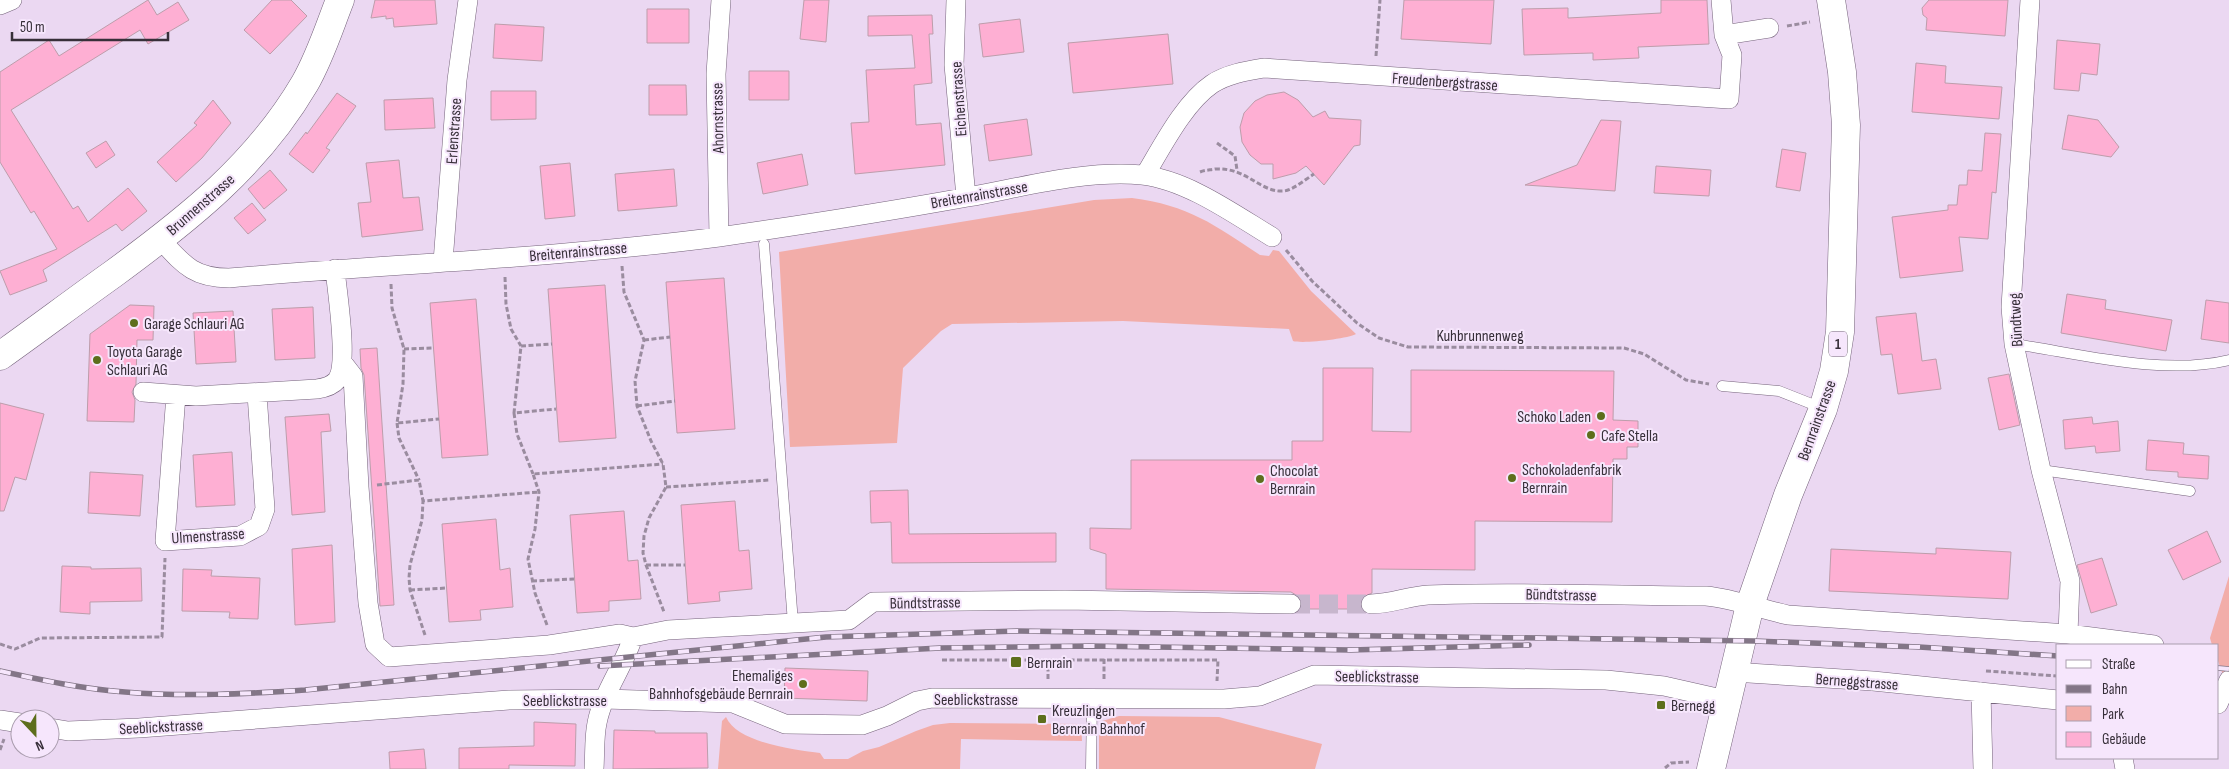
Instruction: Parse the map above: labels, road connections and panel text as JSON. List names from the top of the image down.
{
  "streets": {
    "main road": ["Brunnenstrasse", "1", "Bernrainstrasse"],
    "street": [
      "Freudenbergstrasse",
      "Eichenstrasse",
      "Ahornstrasse",
      "Erlenstrasse",
      "Breitenrainstrasse",
      "Bündtweg",
      "Ulmenstrasse",
      "Bündtstrasse",
      "Seeblickstrasse",
      "Berneggstrasse"
    ],
    "path": ["Kuhbrunnenweg"]
  },
  "crossings": [
    ["Freudenbergstrasse", "Breitenrainstrasse"],
    ["Eichenstrasse", "Breitenrainstrasse"],
    ["Ahornstrasse", "Breitenrainstrasse"],
    ["Erlenstrasse", "Breitenrainstrasse"],
    ["Breitenrainstrasse", "Brunnenstrasse"],
    ["Breitenrainstrasse", "Kuhbrunnenweg"],
    ["Bernrainstrasse", "Bündtstrasse"],
    ["Bernrainstrasse", "Seeblickstrasse"],
    ["Bernrainstrasse", "Berneggstrasse"]
  ],
  "places": {
    "other": [
      "Garage Schlauri AG",
      "Toyota Garage Schlauri AG",
      "Schoko Laden",
      "Cafe Stella",
      "Schokoladenfabrik Bernrain",
      "Chocolat Bernrain",
      "Ehemaliges Bahnhofsgebäude Bernrain"
    ],
    "transit": ["Bernrain", "Bernegg", "Kreuzlingen Bernrain Bahnhof"]
  },
  "legend": [
    "Straße",
    "Bahn",
    "Park",
    "Gebäude"
  ],
  "scale_bar": "50 m",
  "north": "bottom"
}
